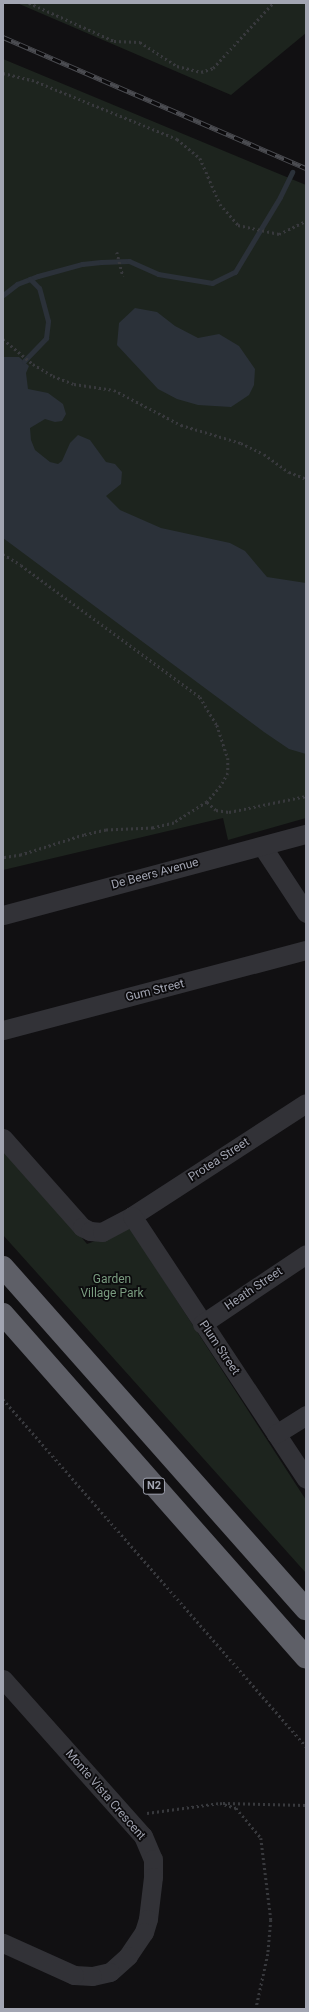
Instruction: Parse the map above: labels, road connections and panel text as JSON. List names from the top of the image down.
{
  "streets": {
    "highway": ["N2"],
    "street": [
      "De Beers Avenue",
      "Gum Street",
      "Protea Street",
      "Heath Street",
      "Plum Street",
      "Monte Vista Crescent"
    ]
  },
  "crossings": [
    ["Protea Street", "Plum Street"],
    ["Heath Street", "Plum Street"]
  ],
  "parks": ["Garden Village Park"]
}
